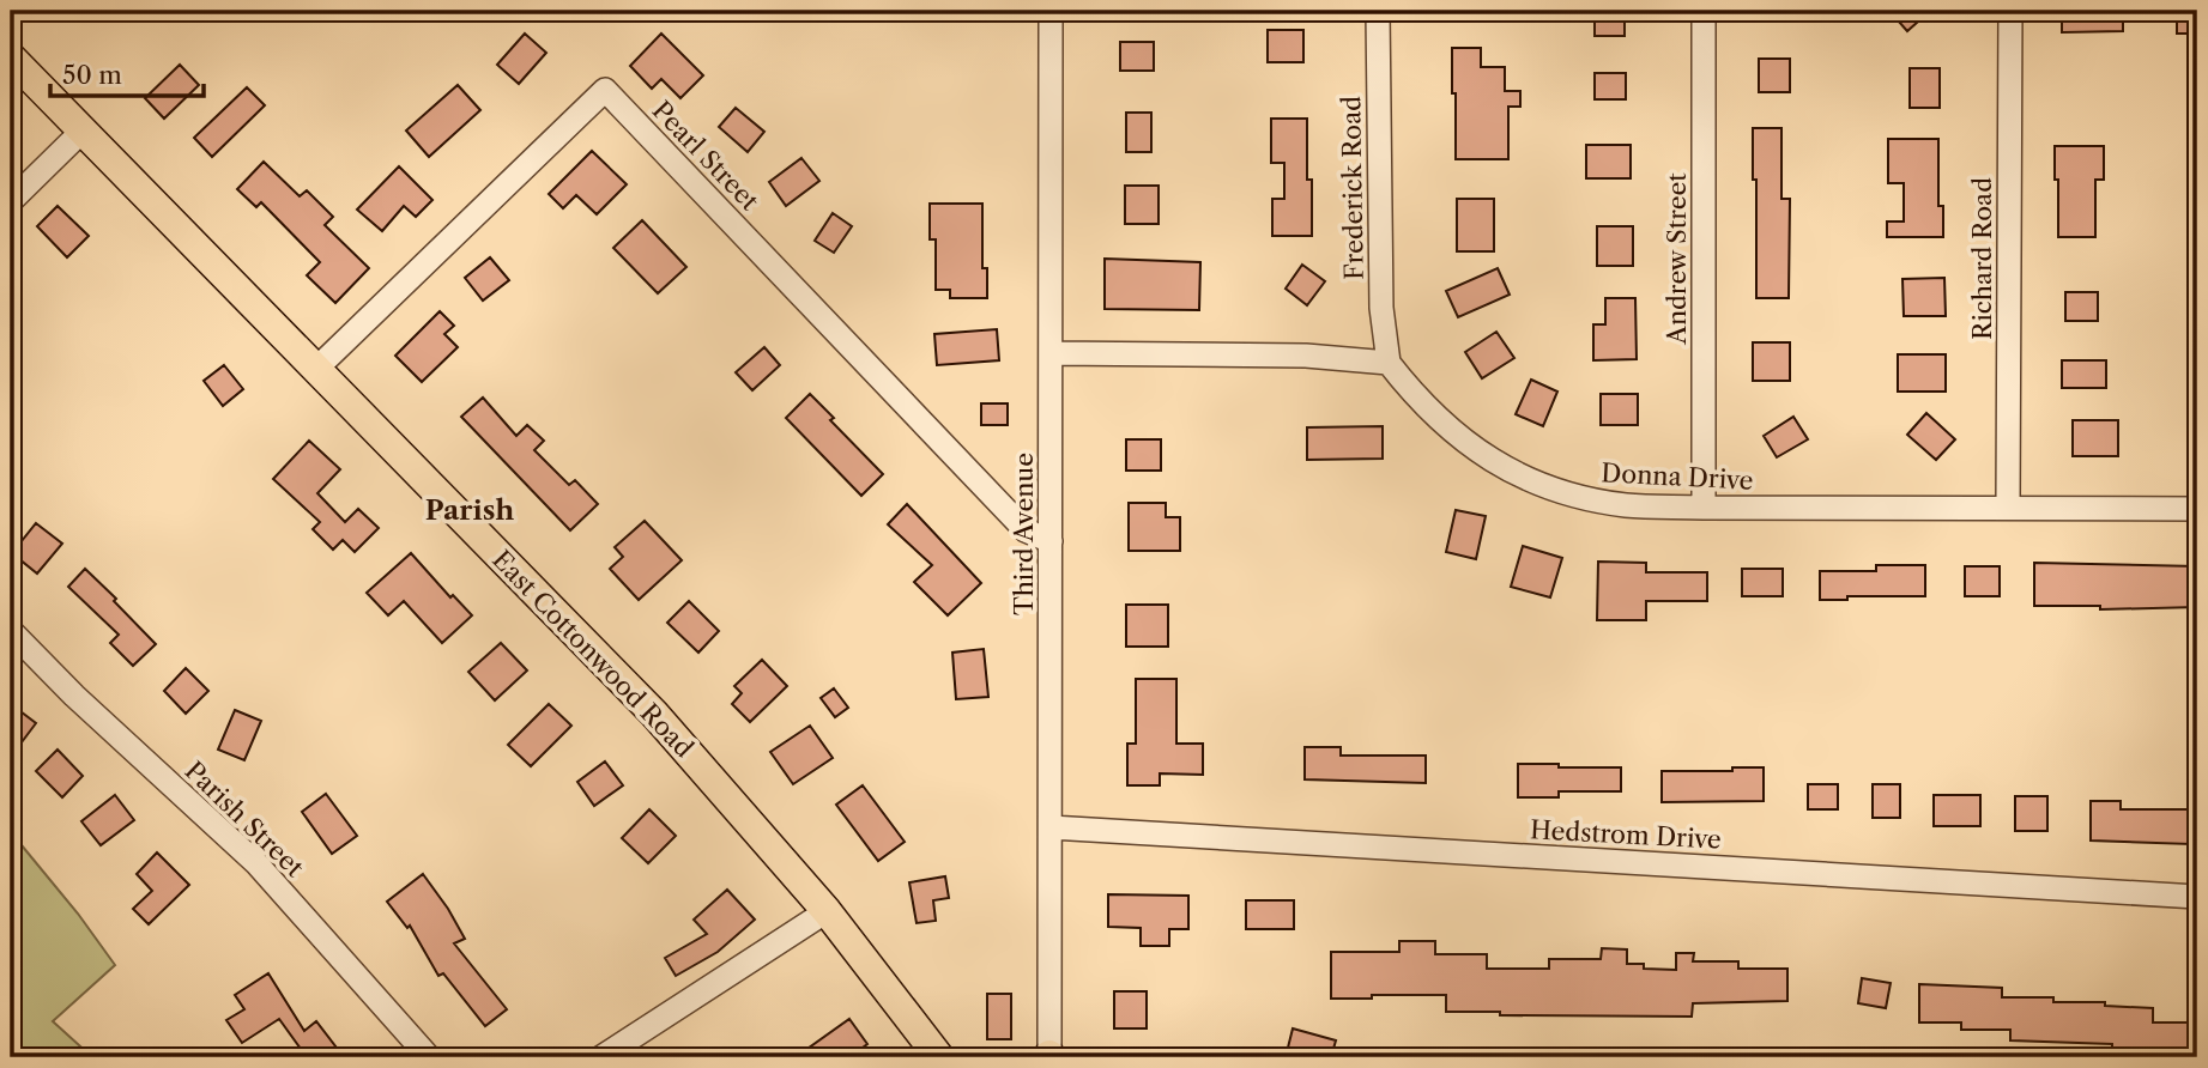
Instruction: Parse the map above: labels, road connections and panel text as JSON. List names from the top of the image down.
{
  "streets": {
    "main road": ["East Cottonwood Road"],
    "street": [
      "Pearl Street",
      "Frederick Road",
      "Andrew Street",
      "Richard Road",
      "Donna Drive",
      "Third Avenue",
      "Parish Street",
      "Hedstrom Drive"
    ]
  },
  "crossings": [
    ["Pearl Street", "Third Avenue"],
    ["Pearl Street", "East Cottonwood Road"],
    ["Frederick Road", "Donna Drive"],
    ["Andrew Street", "Donna Drive"],
    ["Richard Road", "Donna Drive"],
    ["Third Avenue", "Hedstrom Drive"]
  ],
  "districts": ["Parish"],
  "scale_bar": "50 m"
}
